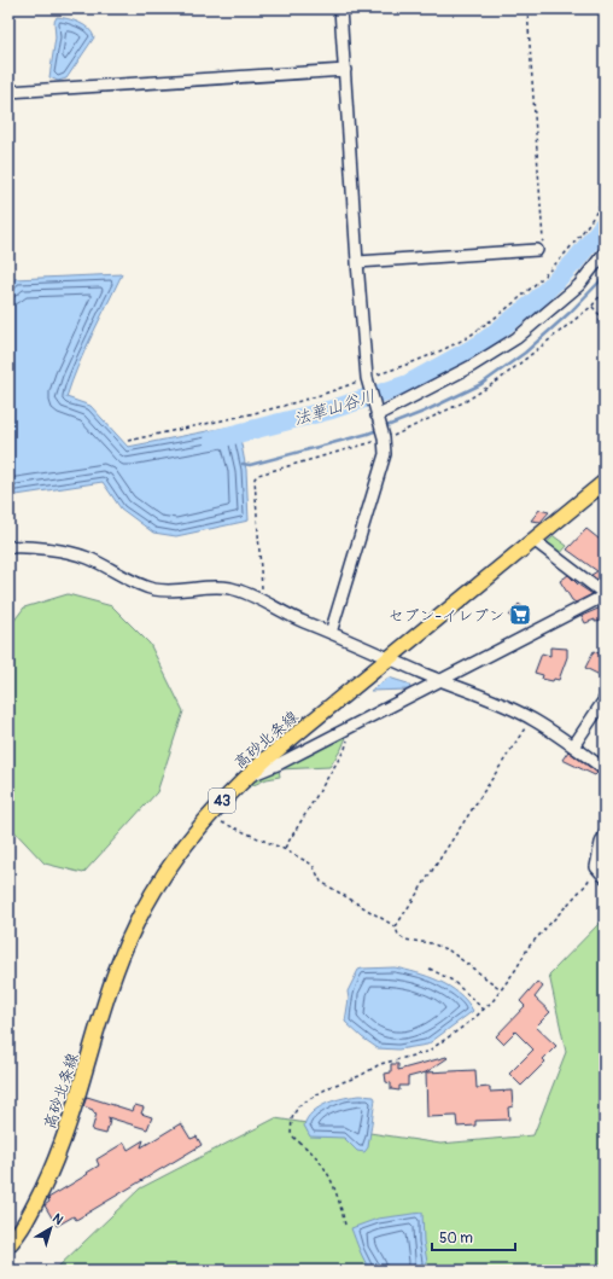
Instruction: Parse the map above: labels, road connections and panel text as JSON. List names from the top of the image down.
{
  "streets": {
    "main road": ["高砂北条線", "43"]
  },
  "water": ["法華山谷川"],
  "places": {
    "supermarket": ["セブン-イレブン"]
  },
  "scale_bar": "50 m",
  "north": "top right"
}
